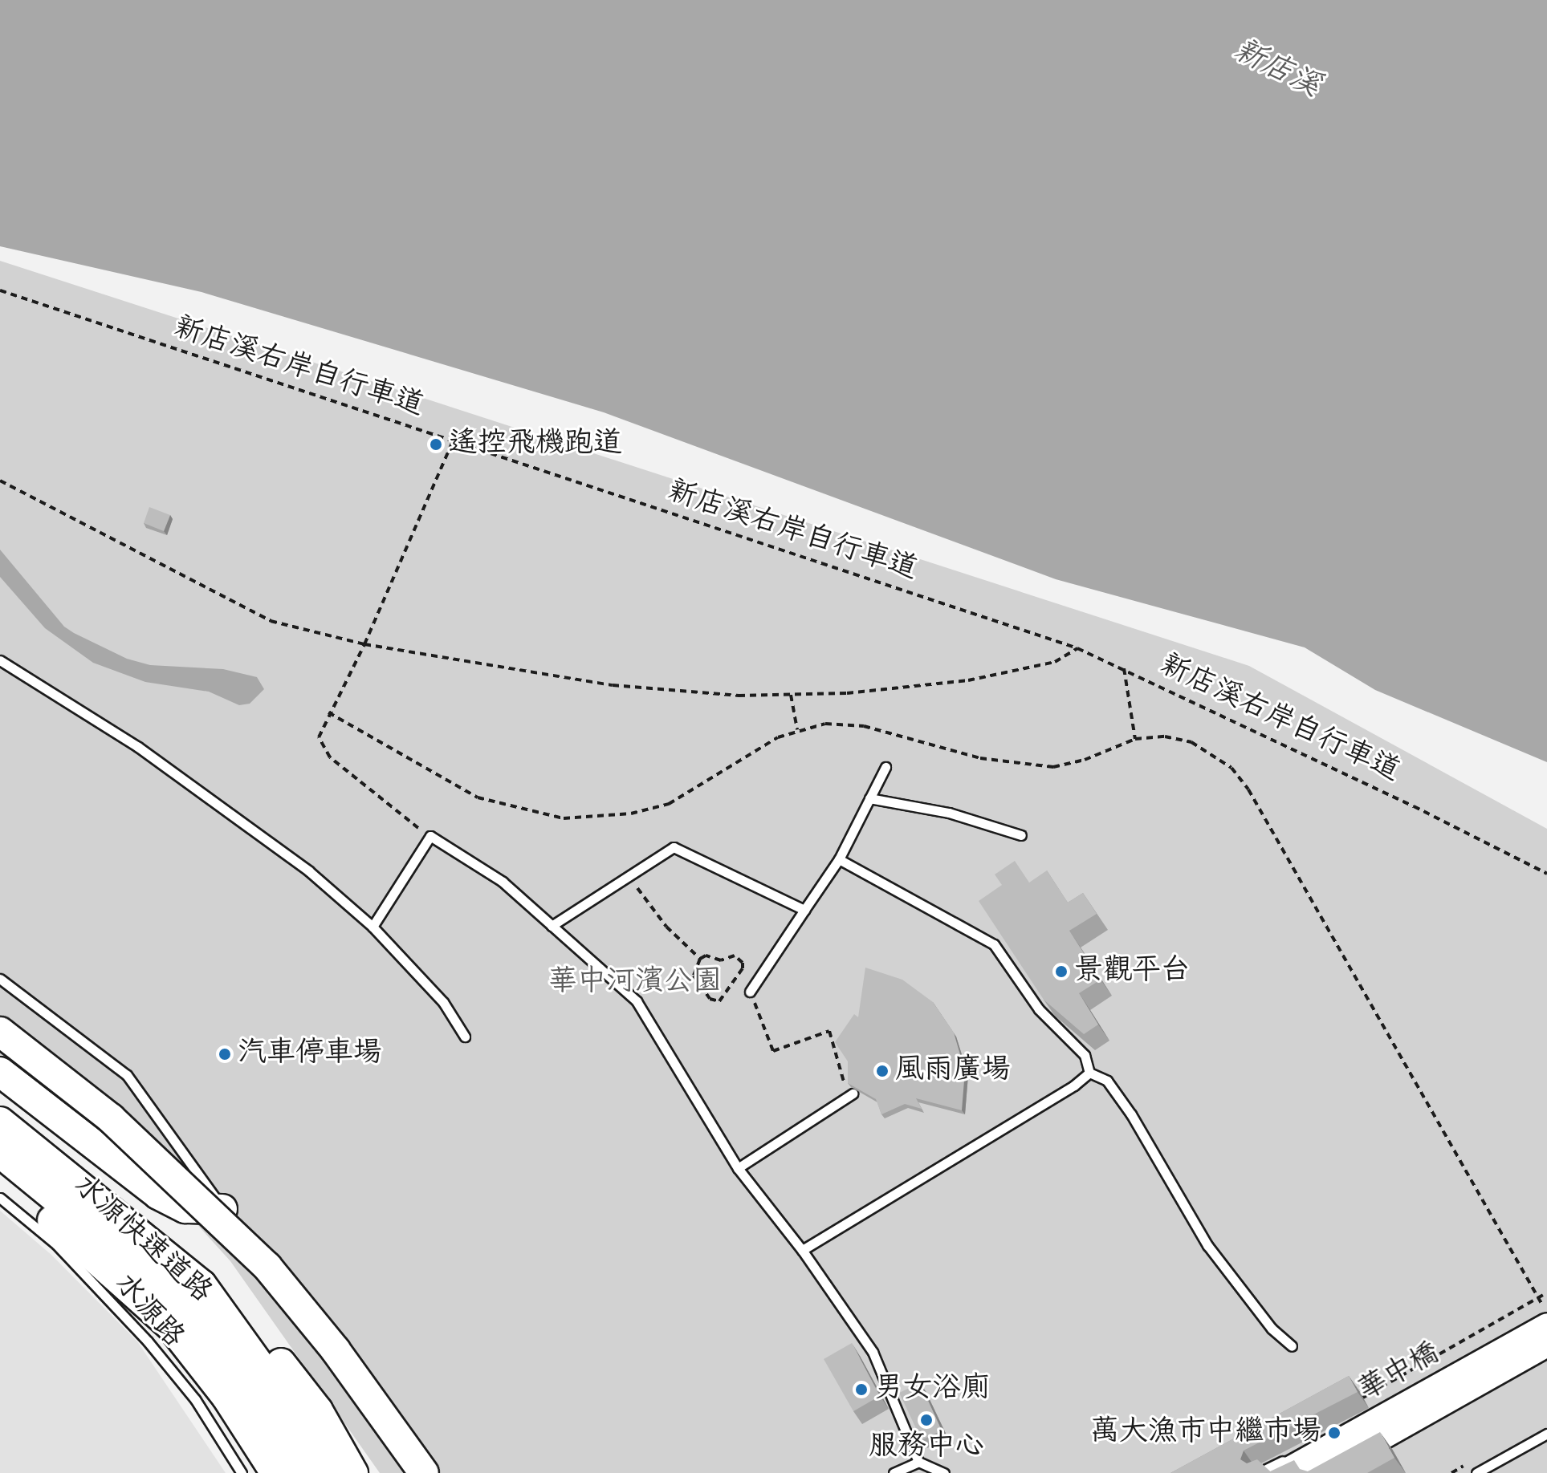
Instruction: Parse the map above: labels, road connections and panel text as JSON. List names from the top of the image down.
{
  "streets": {
    "highway": ["水源快速道路"],
    "main road": ["華中橋"],
    "lane": ["水源路"],
    "path": ["新店溪右岸自行車道"]
  },
  "water": ["新店溪"],
  "parks": ["華中河濱公園"],
  "places": [
    "遙控飛機跑道",
    "景觀平台",
    "汽車停車場",
    "風雨廣場",
    "男女浴廁",
    "服務中心",
    "萬大漁市中繼市場"
  ]
}
